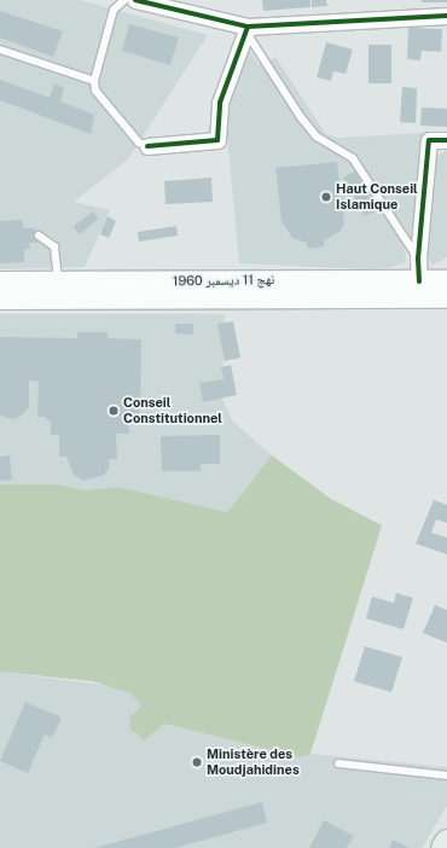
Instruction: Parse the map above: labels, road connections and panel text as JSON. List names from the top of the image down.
{
  "streets": {
    "main road": ["نهج 11 ديسمبر 1960"]
  },
  "places": ["Haut Conseil Islamique", "Conseil Constitutionnel", "Ministère des Moudjahidines"]
}
